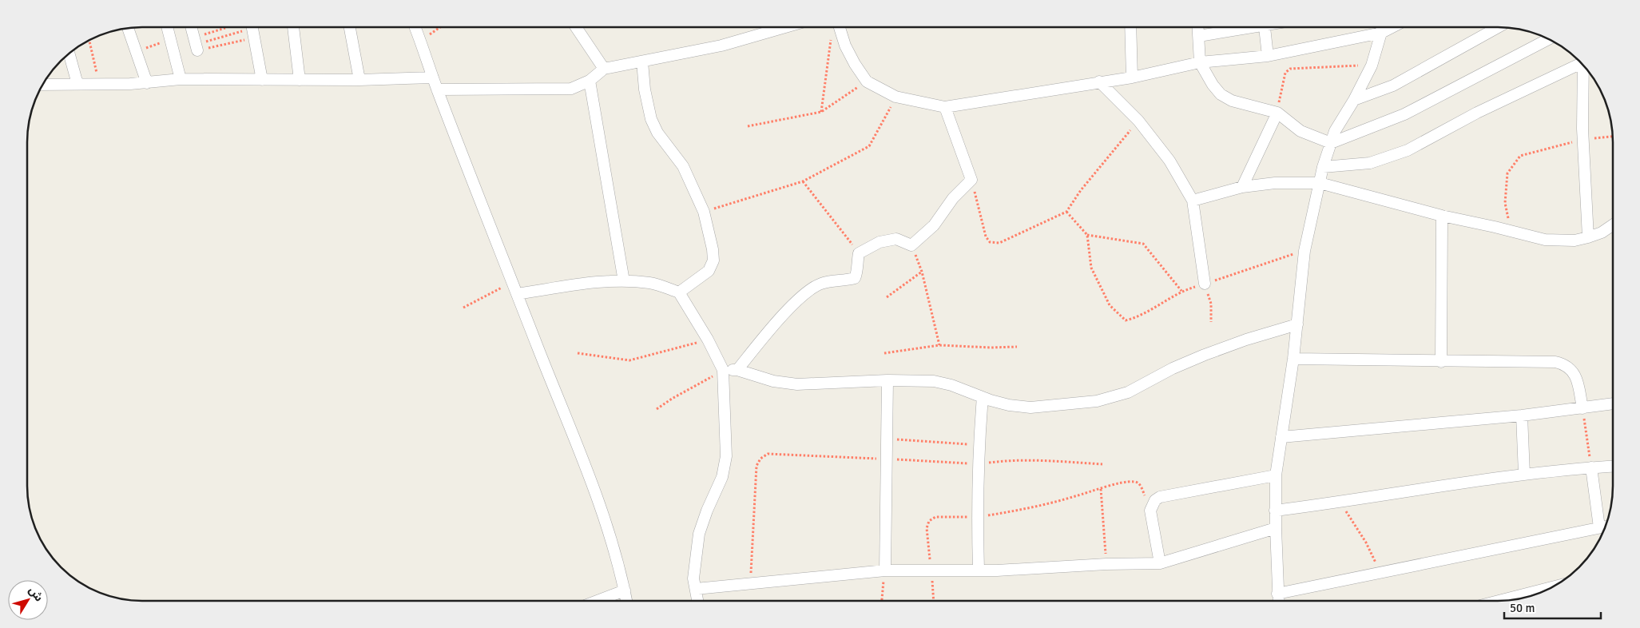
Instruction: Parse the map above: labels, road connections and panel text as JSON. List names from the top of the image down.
{
  "scale_bar": "50 m",
  "north": "top right"
}
